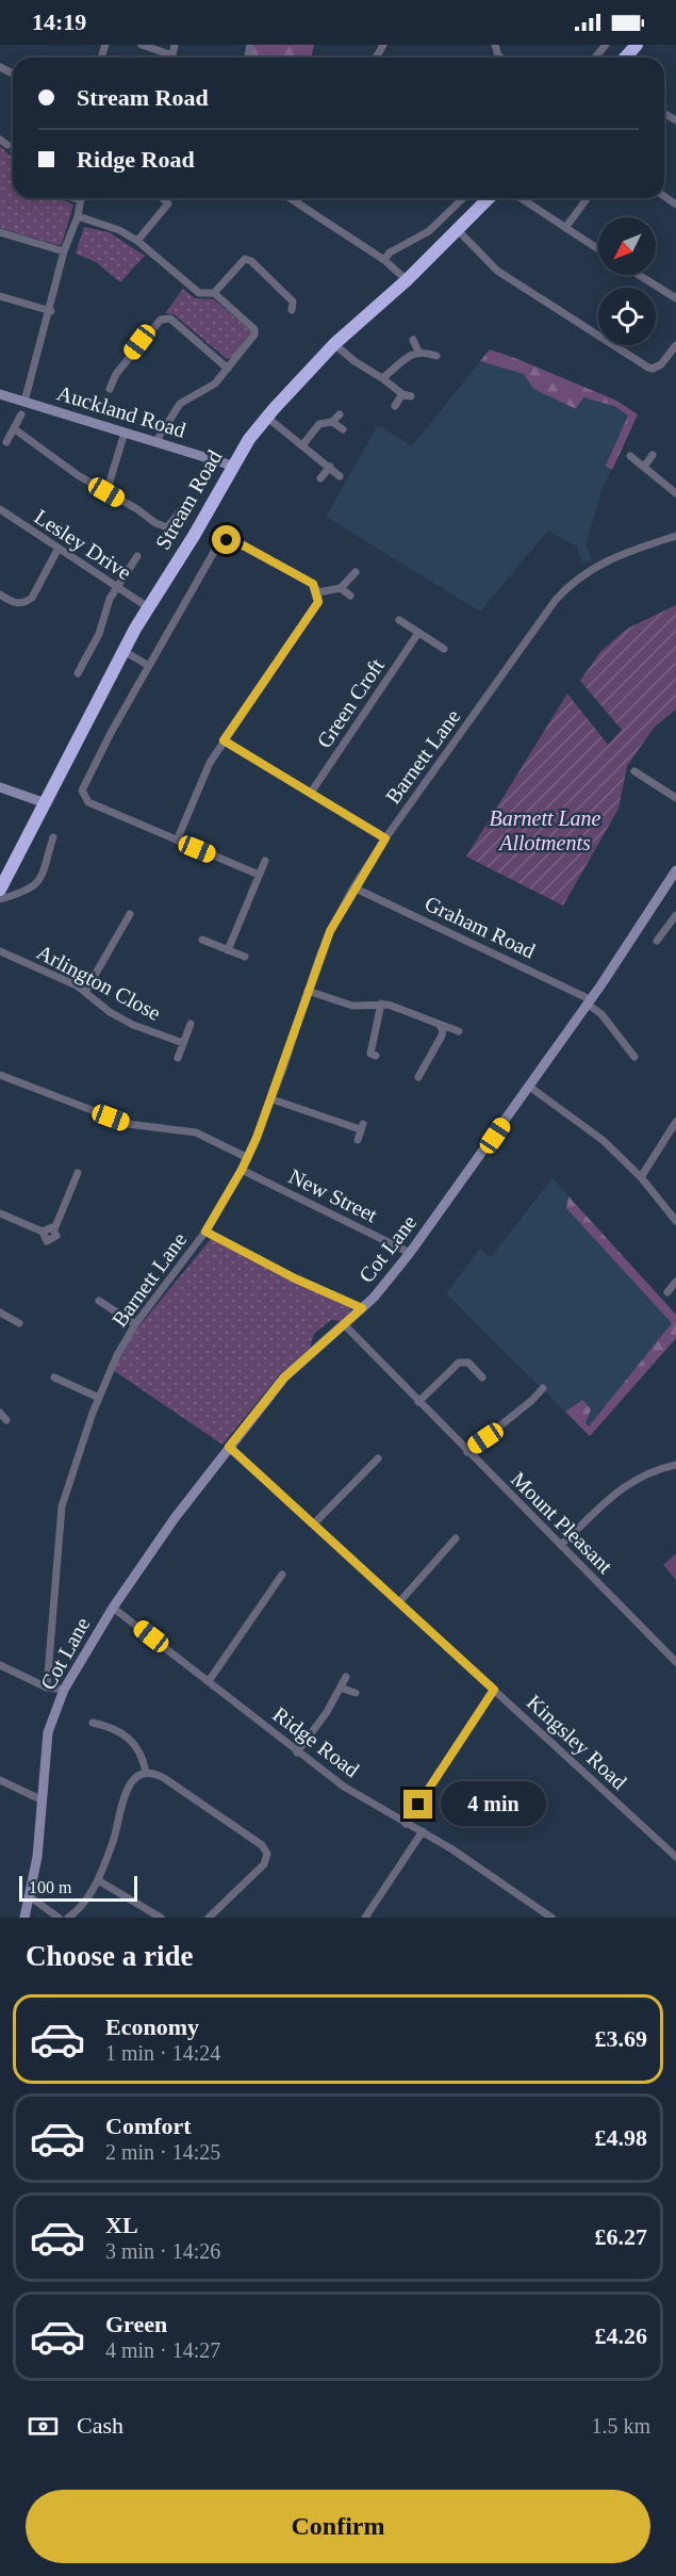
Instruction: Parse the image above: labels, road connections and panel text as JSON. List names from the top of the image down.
{
  "streets": {
    "highway": ["Stream Road"],
    "street": [
      "Auckland Road",
      "Lesley Drive",
      "Green Croft",
      "Barnett Lane",
      "Graham Road",
      "Arlington Close",
      "New Street",
      "Cot Lane",
      "Mount Pleasant",
      "Ridge Road",
      "Kingsley Road"
    ]
  },
  "crossings": [
    ["Auckland Road", "Stream Road"],
    ["Stream Road", "Lesley Drive"],
    ["Barnett Lane", "Graham Road"],
    ["Barnett Lane", "New Street"],
    ["Graham Road", "Cot Lane"],
    ["New Street", "Cot Lane"],
    ["Cot Lane", "Mount Pleasant"],
    ["Cot Lane", "Ridge Road"],
    ["Cot Lane", "Kingsley Road"]
  ],
  "parks": ["Barnett Lane Allotments"],
  "scale_bar": "100 m",
  "north": "bottom left",
  "page": {
    "status": "14:19",
    "banner": ["Stream Road", "Ridge Road"],
    "bubble": "4 min",
    "scale": "100 m",
    "heading": "Choose a ride",
    "list": [
      {
        "name": "Economy",
        "note": "1 min · 14:24",
        "value": "£3.69"
      },
      {
        "name": "Comfort",
        "note": "2 min · 14:25",
        "value": "£4.98"
      },
      {
        "name": "XL",
        "note": "3 min · 14:26",
        "value": "£6.27"
      },
      {
        "name": "Green",
        "note": "4 min · 14:27",
        "value": "£4.26"
      }
    ],
    "pay": ["Cash", "1.5 km"],
    "buttons": "Confirm"
  }
}
